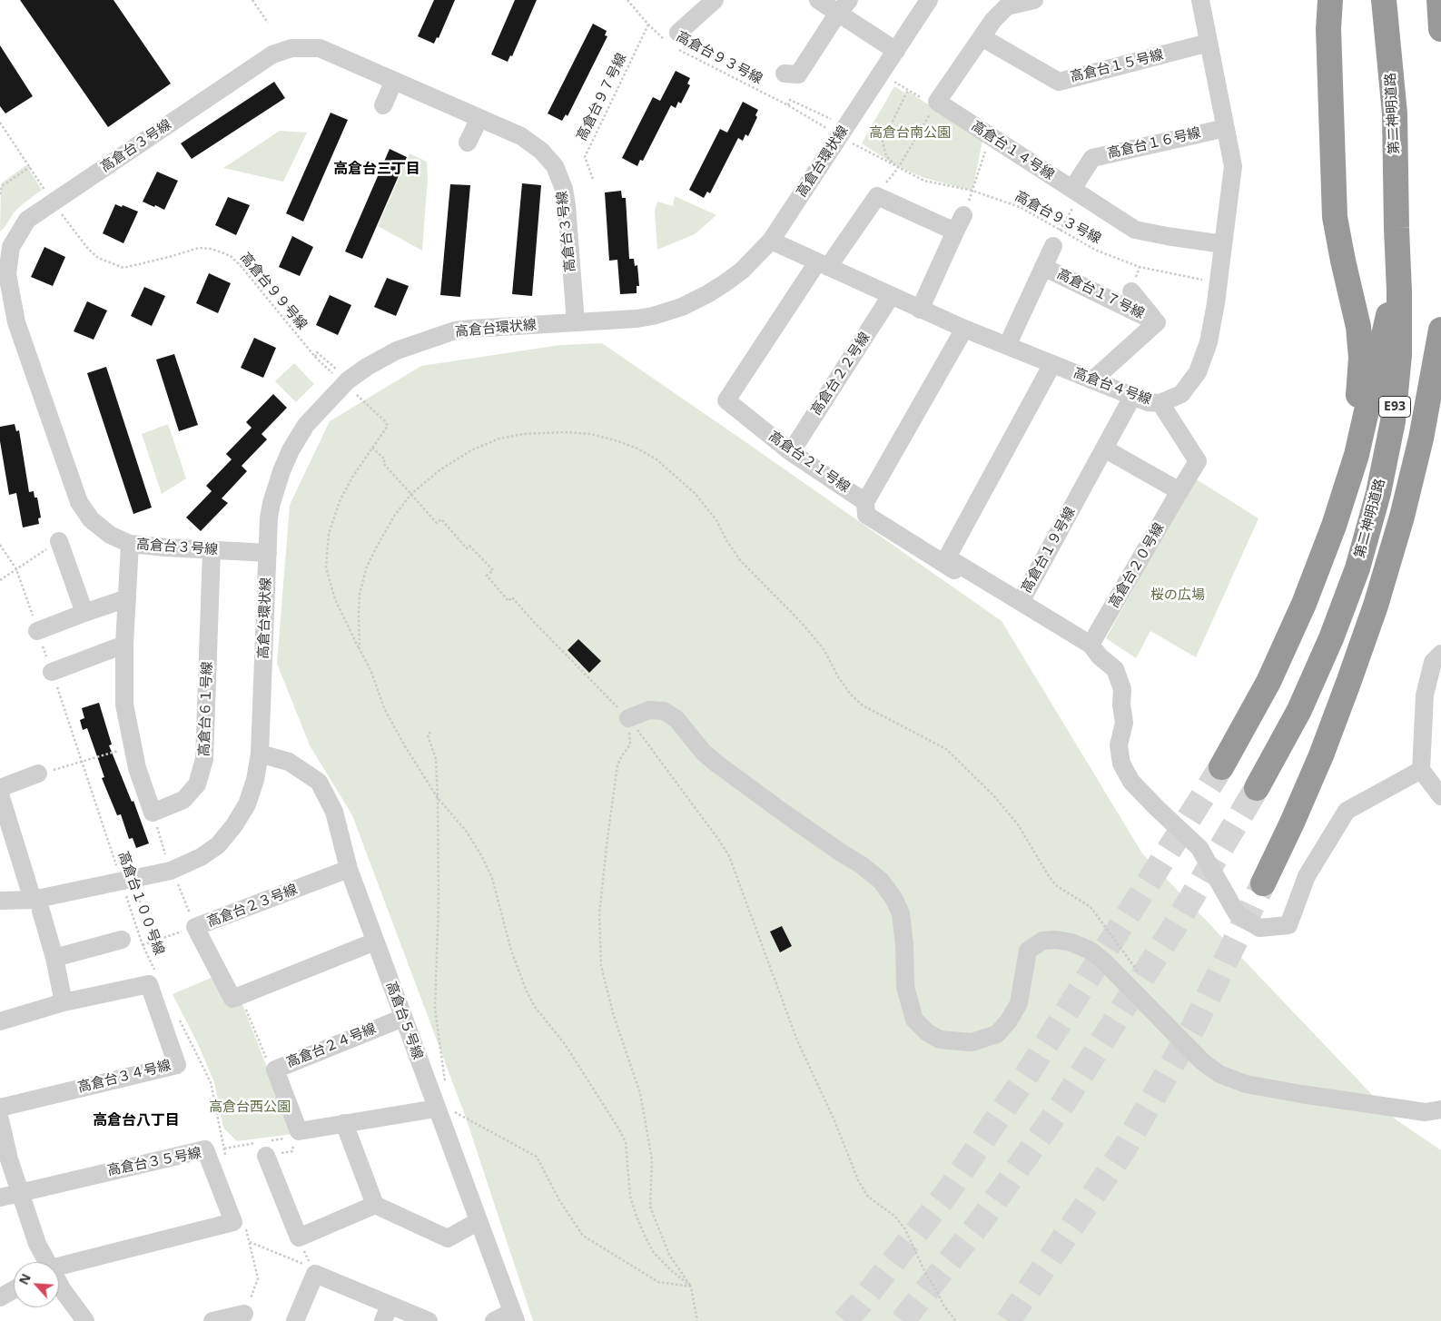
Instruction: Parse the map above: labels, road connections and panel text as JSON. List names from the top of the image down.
{
  "streets": {
    "highway": ["第二神明道路", "E93"],
    "street": [
      "高倉台１５号線",
      "高倉台１６号線",
      "高倉台３号線",
      "高倉台１４号線",
      "高倉台環状線",
      "高倉台１７号線",
      "高倉台２２号線",
      "高倉台４号線",
      "高倉台２１号線",
      "高倉台１９号線",
      "高倉台２０号線",
      "高倉台６１号線",
      "高倉台２３号線",
      "高倉台５号線",
      "高倉台２４号線",
      "高倉台３４号線",
      "高倉台３５号線"
    ],
    "path": [
      "高倉台９３号線",
      "高倉台９７号線",
      "高倉台９９号線",
      "高倉台１００号線"
    ]
  },
  "crossings": [
    ["高倉台９３号線", "高倉台９７号線"],
    ["高倉台９３号線", "高倉台４号線"],
    ["高倉台１５号線", "高倉台４号線"],
    ["高倉台１６号線", "高倉台１４号線"],
    ["高倉台１６号線", "高倉台４号線"],
    ["高倉台３号線", "高倉台環状線"],
    ["高倉台３号線", "高倉台６１号線"],
    ["高倉台１４号線", "高倉台４号線"],
    ["高倉台環状線", "高倉台４号線"],
    ["高倉台環状線", "高倉台５号線"],
    ["高倉台１７号線", "高倉台４号線"],
    ["高倉台２２号線", "高倉台４号線"],
    ["高倉台２２号線", "高倉台２１号線"],
    ["高倉台４号線", "高倉台２１号線"],
    ["高倉台４号線", "高倉台１９号線"],
    ["高倉台４号線", "高倉台２０号線"],
    ["高倉台１００号線", "高倉台３４号線"],
    ["高倉台２３号線", "高倉台５号線"],
    ["高倉台５号線", "高倉台２４号線"]
  ],
  "districts": ["高倉台三丁目", "高倉台八丁目"],
  "parks": ["高倉台南公園", "桜の広場", "高倉台西公園"],
  "north": "top left"
}
